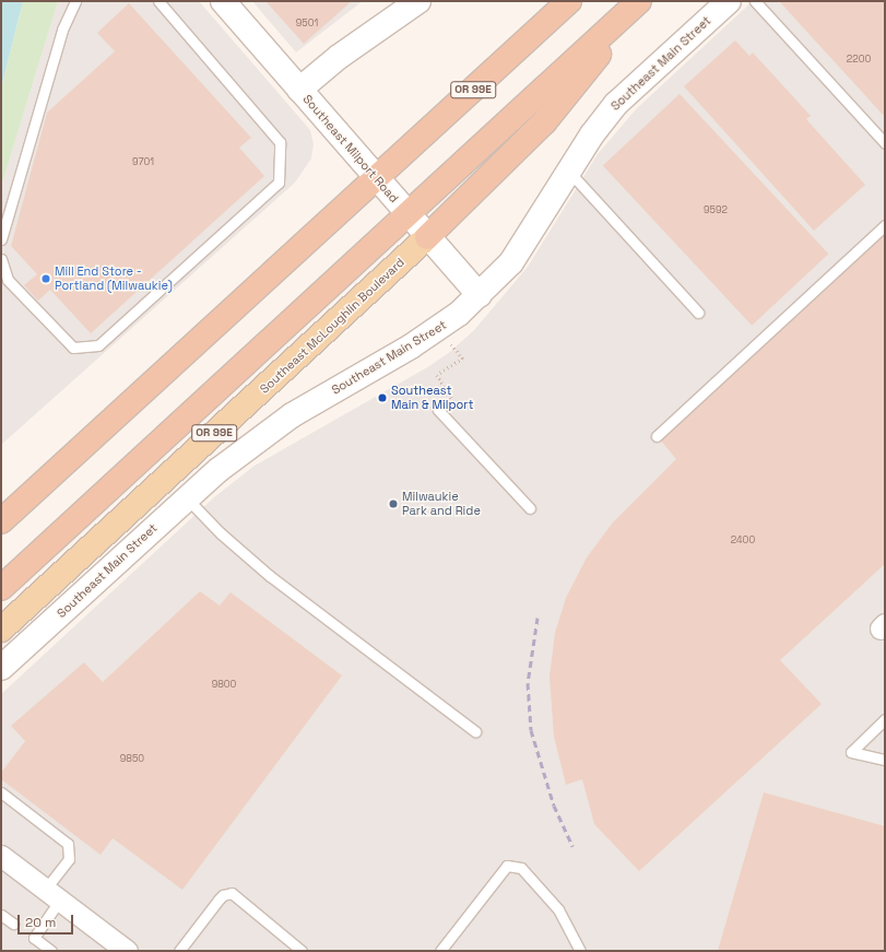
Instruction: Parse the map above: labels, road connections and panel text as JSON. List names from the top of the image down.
{
  "streets": {
    "highway": ["OR 99E", "Southeast McLoughlin Boulevard"],
    "street": ["Southeast Main Street", "Southeast Milport Road"]
  },
  "crossings": [
    ["Southeast Main Street", "Southeast Milport Road"],
    ["OR 99E", "Southeast Milport Road"],
    ["Southeast Milport Road", "Southeast McLoughlin Boulevard"]
  ],
  "places": ["Mill End Store - Portland (Milwaukie)", "Southeast Main & Milport", "Milwaukie Park and Ride"],
  "house_numbers": [
    "9501",
    "2200",
    "9701",
    "9592",
    "2400",
    "9800",
    "9850"
  ],
  "scale_bar": "20 m"
}
